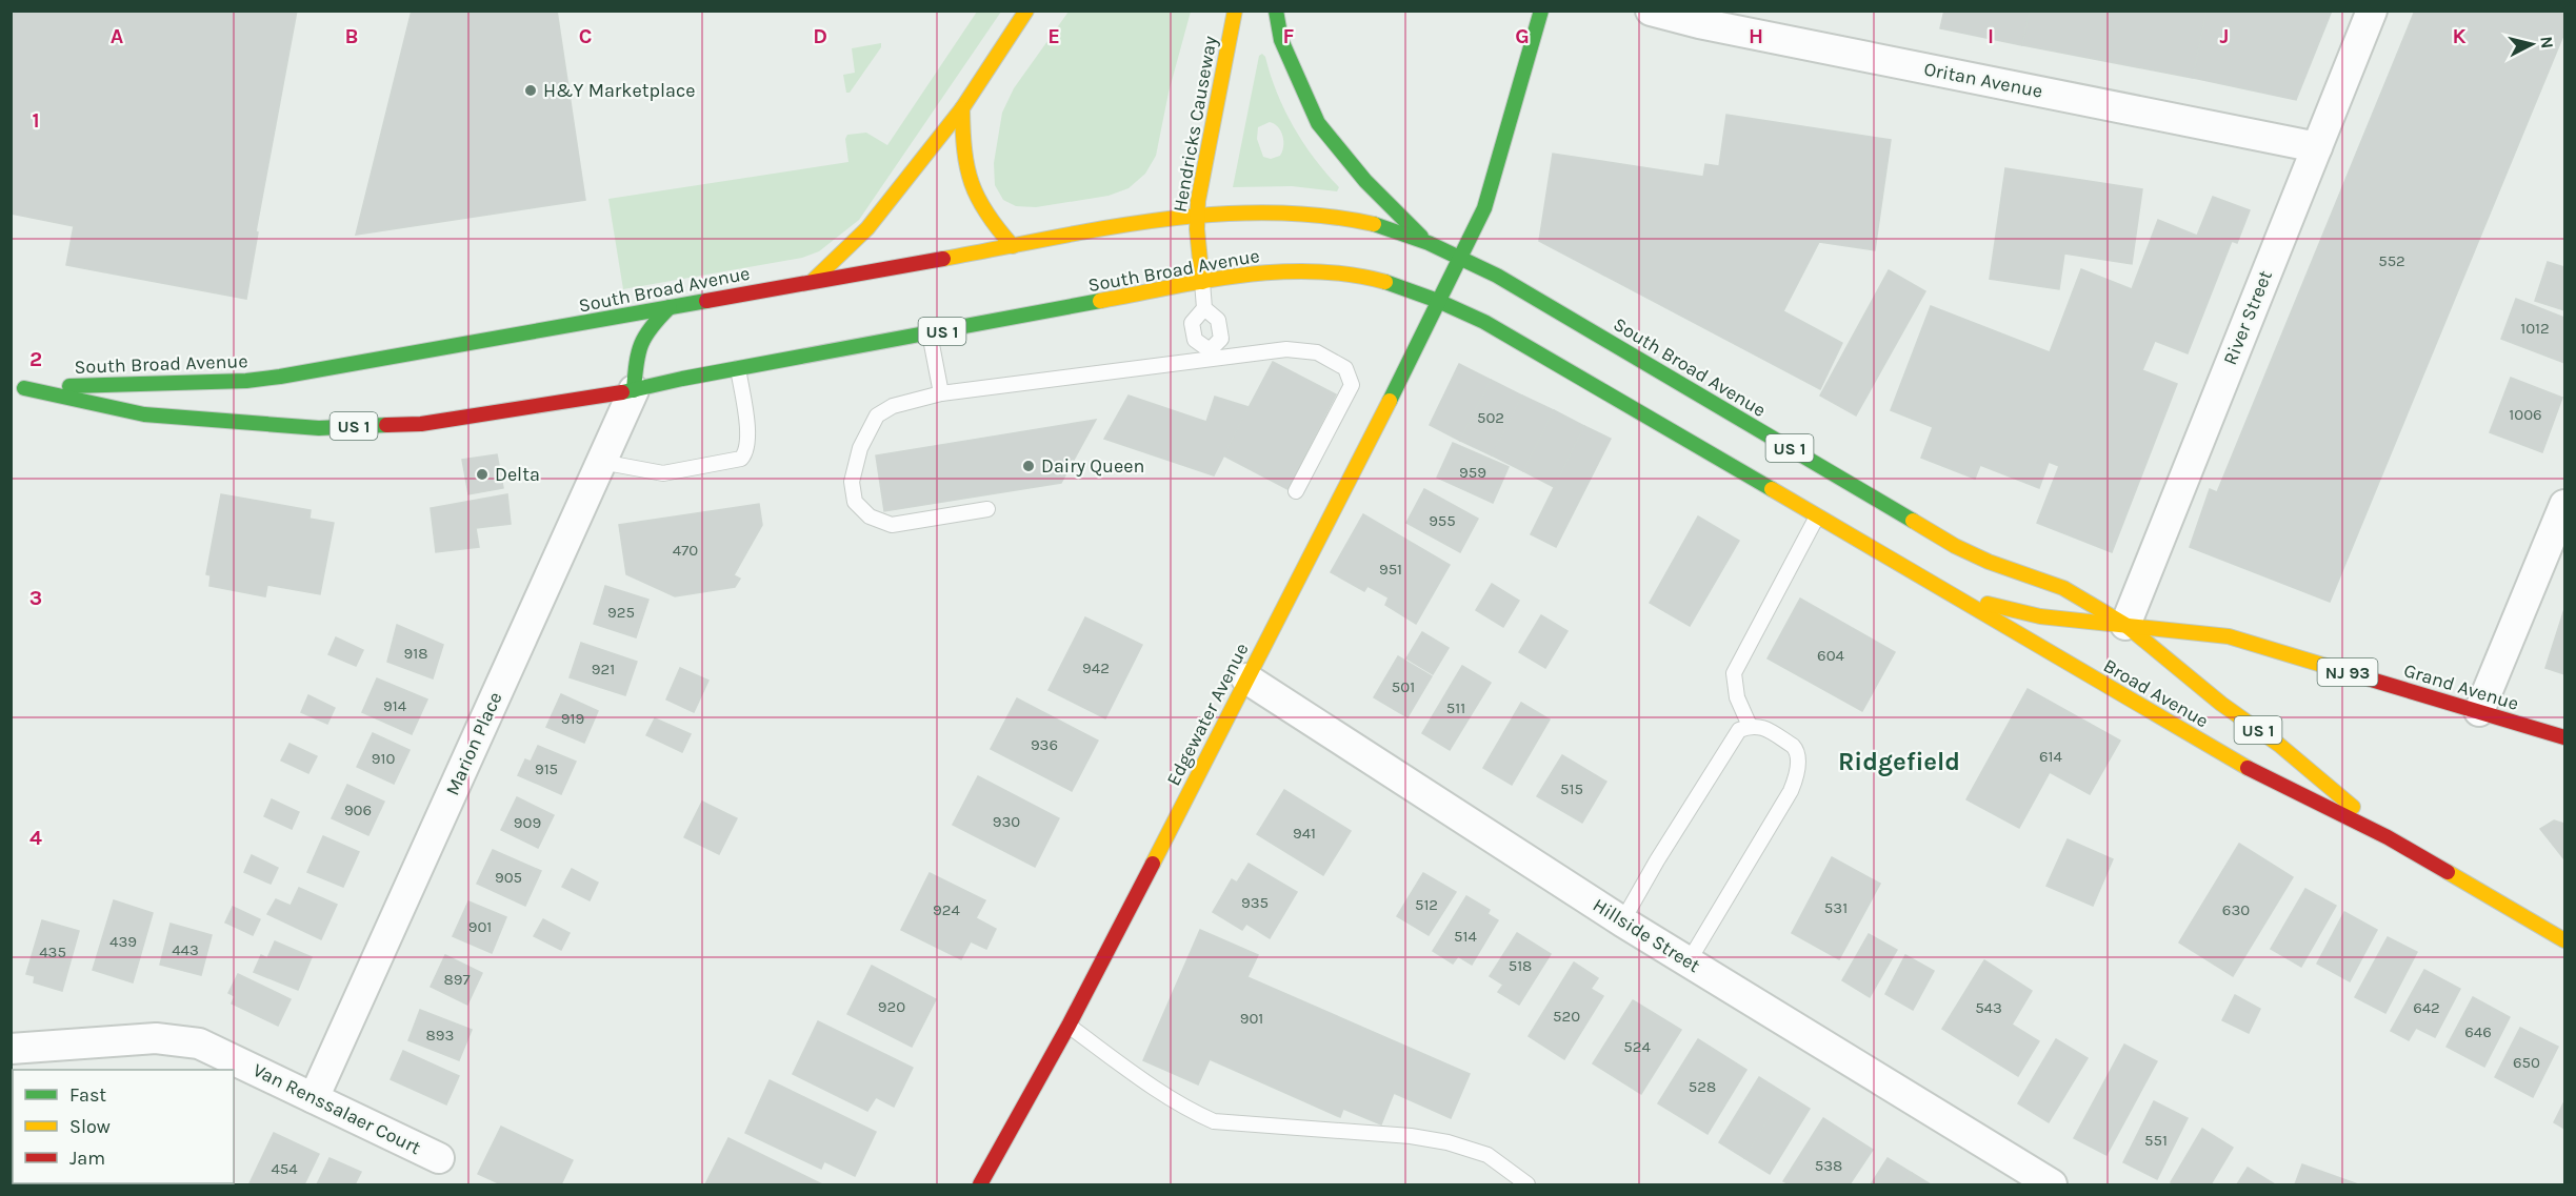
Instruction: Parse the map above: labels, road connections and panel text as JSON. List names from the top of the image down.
{
  "streets": {
    "main road": [
      "Hendricks Causeway",
      "South Broad Avenue",
      "US 1",
      "NJ 93",
      "Grand Avenue",
      "Broad Avenue",
      "Edgewater Avenue"
    ],
    "street": [
      "Oritan Avenue",
      "River Street",
      "Marion Place",
      "Hillside Street",
      "Van Renssalaer Court"
    ]
  },
  "crossings": [
    ["Oritan Avenue", "River Street"],
    ["Hendricks Causeway", "South Broad Avenue"],
    ["South Broad Avenue", "River Street"],
    ["South Broad Avenue", "Grand Avenue"],
    ["South Broad Avenue", "Broad Avenue"],
    ["South Broad Avenue", "Edgewater Avenue"],
    ["South Broad Avenue", "Marion Place"],
    ["River Street", "Grand Avenue"],
    ["River Street", "Broad Avenue"],
    ["Grand Avenue", "Broad Avenue"],
    ["Edgewater Avenue", "Hillside Street"],
    ["Marion Place", "Van Renssalaer Court"]
  ],
  "districts": ["Ridgefield"],
  "places": ["H&Y Marketplace", "Dairy Queen", "Delta"],
  "house_numbers": [
    "552",
    "1012",
    "1006",
    "502",
    "959",
    "955",
    "470",
    "951",
    "925",
    "918",
    "604",
    "942",
    "921",
    "501",
    "914",
    "511",
    "919",
    "936",
    "614",
    "910",
    "915",
    "515",
    "906",
    "930",
    "909",
    "941",
    "905",
    "935",
    "512",
    "531",
    "924",
    "630",
    "901",
    "514",
    "439",
    "443",
    "435",
    "518",
    "897",
    "920",
    "543",
    "642",
    "520",
    "901",
    "646",
    "893",
    "524",
    "650",
    "528",
    "551",
    "538",
    "454"
  ],
  "legend": ["Fast", "Slow", "Jam"],
  "north": "right",
  "grid": {
    "columns": [
      "A",
      "B",
      "C",
      "D",
      "E",
      "F",
      "G",
      "H",
      "I",
      "J",
      "K"
    ],
    "rows": [
      "1",
      "2",
      "3",
      "4"
    ]
  }
}
